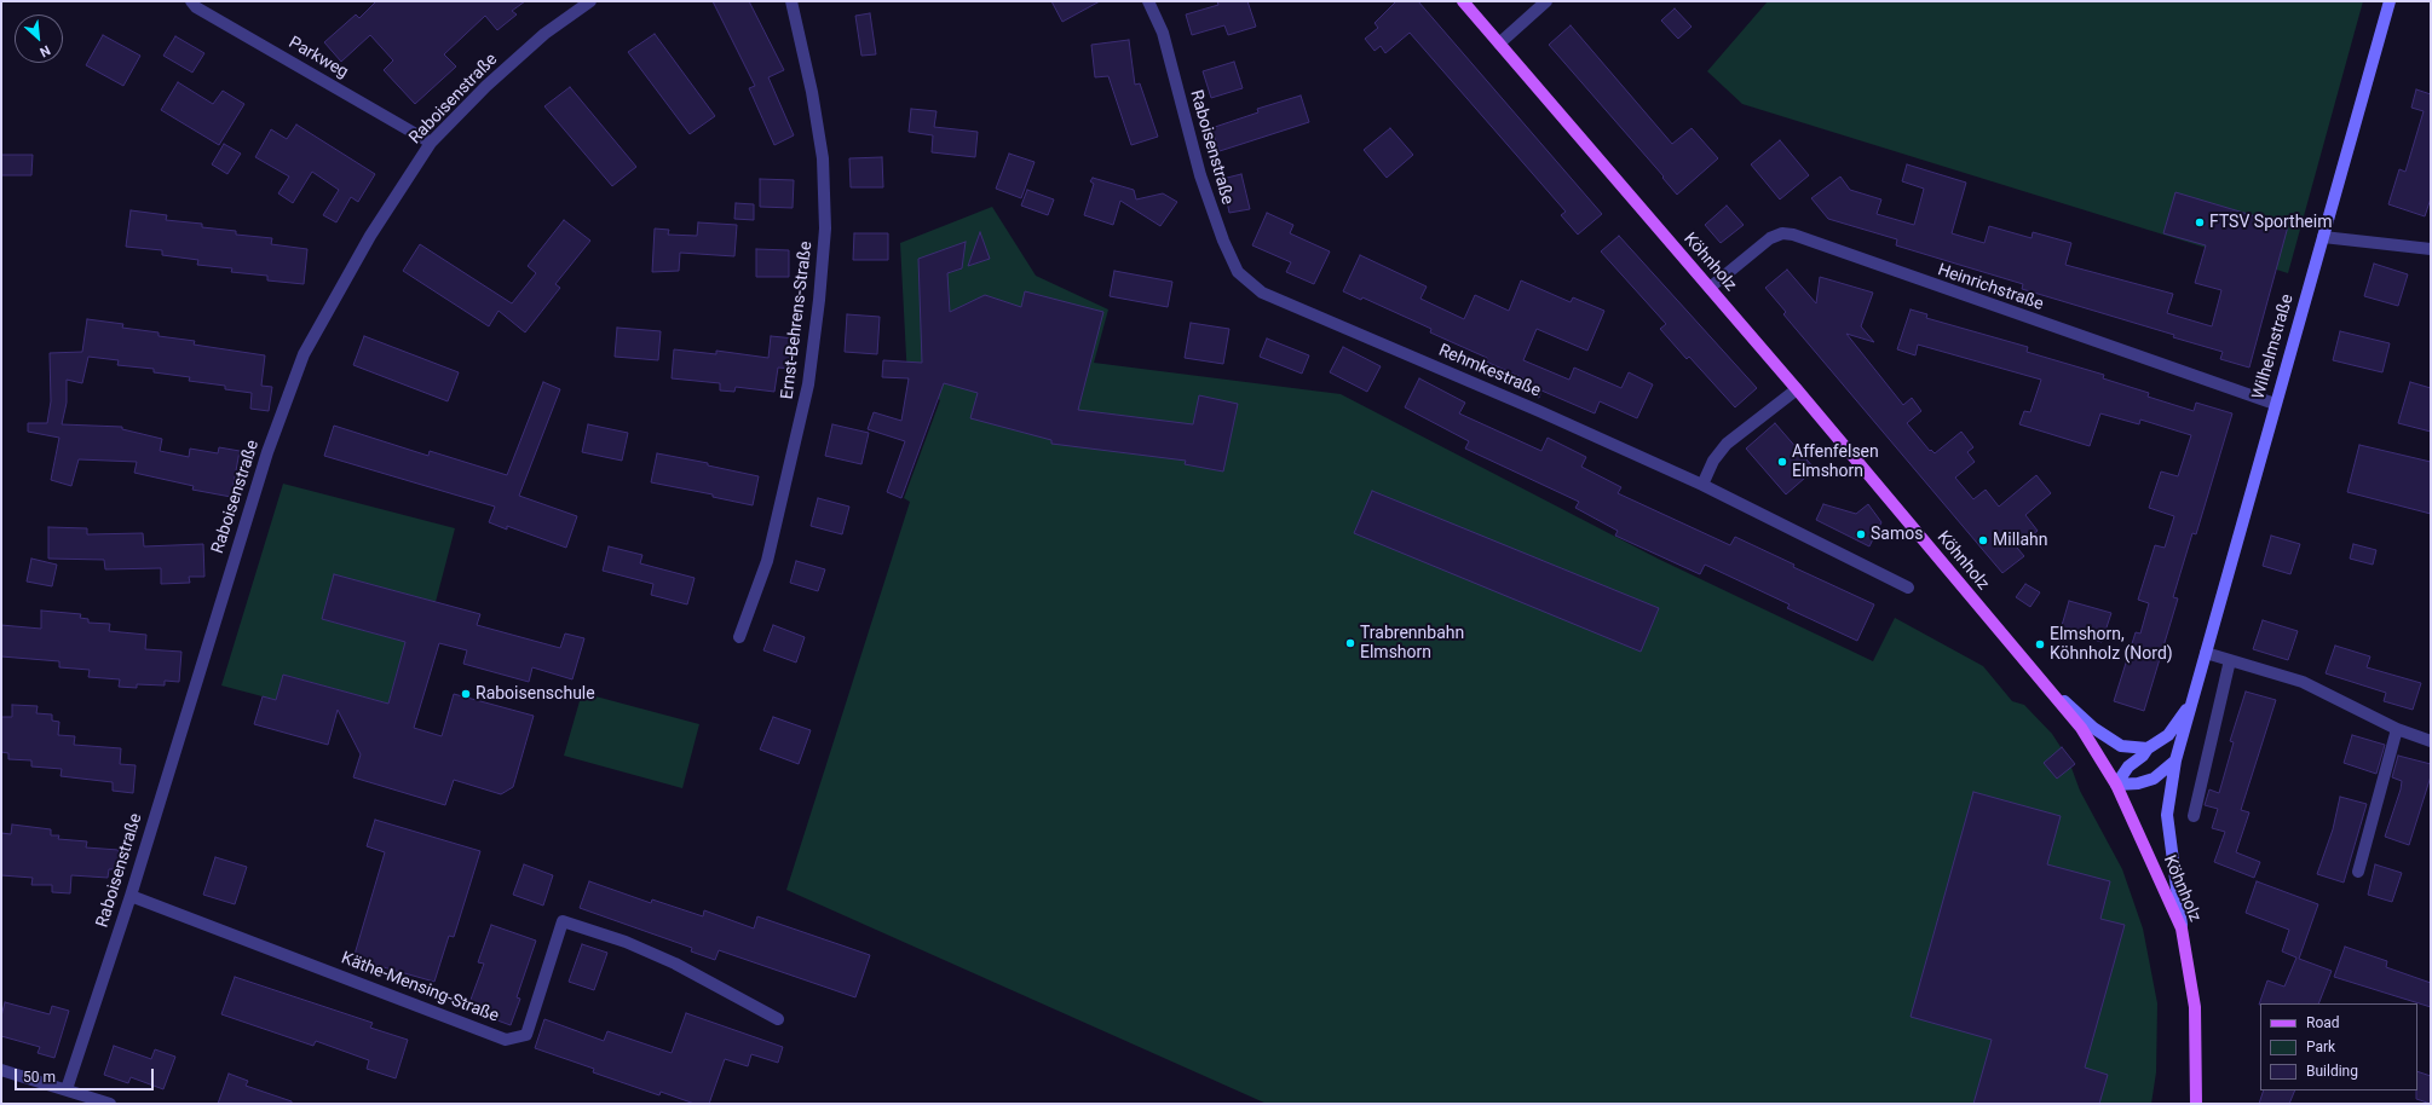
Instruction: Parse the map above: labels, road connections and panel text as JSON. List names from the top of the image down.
{
  "streets": {
    "main road": ["Köhnholz", "Wilhelmstraße"],
    "street": [
      "Parkweg",
      "Raboisenstraße",
      "Heinrichstraße",
      "Ernst-Behrens-Straße",
      "Rehmkestraße",
      "Käthe-Mensing-Straße"
    ]
  },
  "crossings": [
    ["Parkweg", "Raboisenstraße"],
    ["Raboisenstraße", "Rehmkestraße"],
    ["Raboisenstraße", "Käthe-Mensing-Straße"],
    ["Köhnholz", "Heinrichstraße"],
    ["Köhnholz", "Wilhelmstraße"],
    ["Heinrichstraße", "Wilhelmstraße"]
  ],
  "places": [
    "FTSV Sportheim",
    "Affenfelsen Elmshorn",
    "Samos",
    "Millahn",
    "Trabrennbahn Elmshorn",
    "Elmshorn, Köhnholz (Nord)",
    "Raboisenschule"
  ],
  "legend": ["Road", "Park", "Building"],
  "scale_bar": "50 m",
  "north": "bottom right"
}
